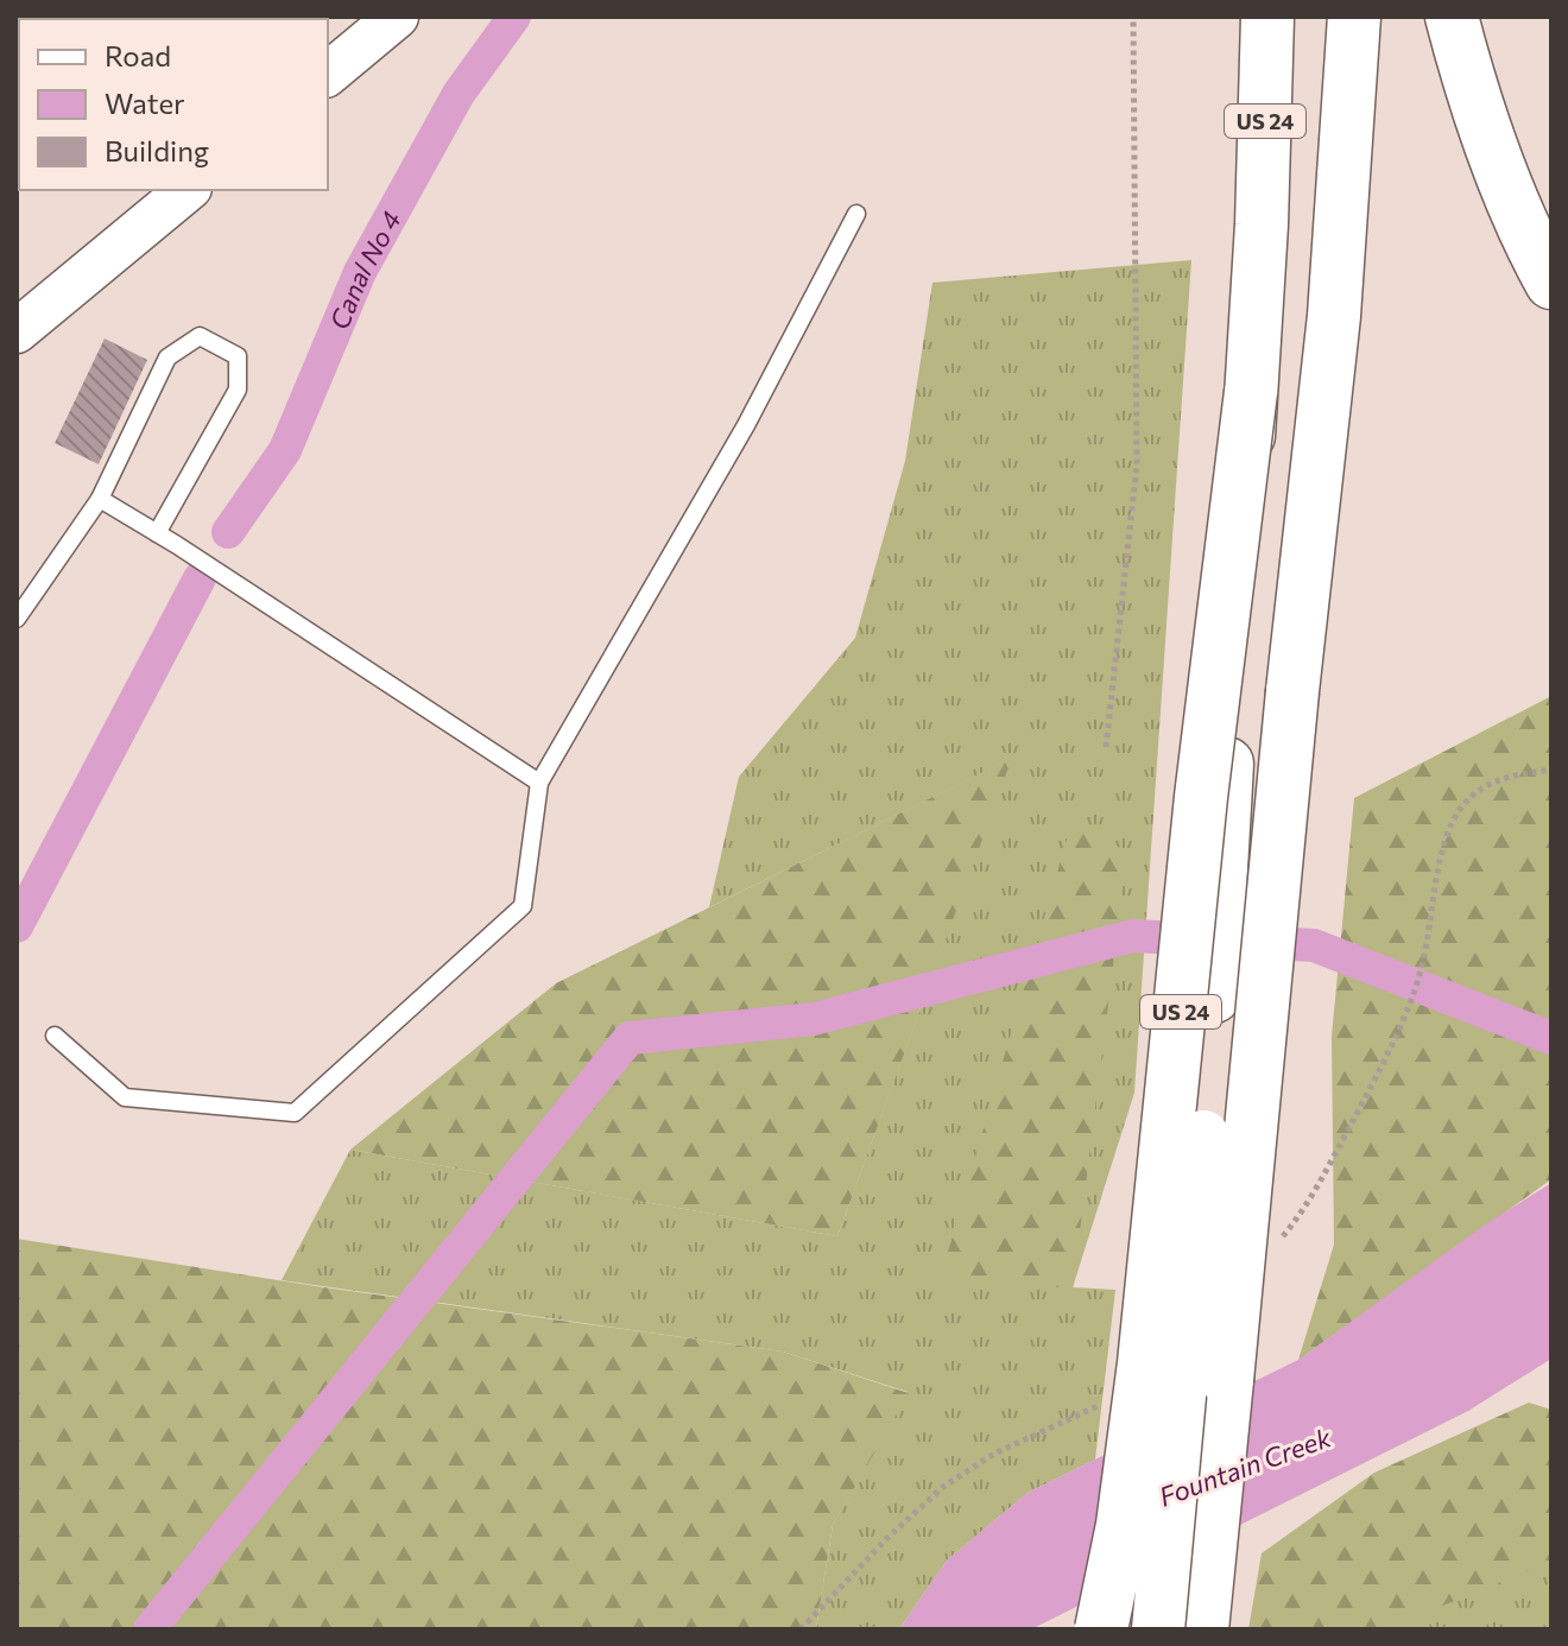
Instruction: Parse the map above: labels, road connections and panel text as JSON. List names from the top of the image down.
{
  "streets": {
    "highway": ["US 24"]
  },
  "water": ["Canal No 4", "Fountain Creek"],
  "legend": ["Road", "Water", "Building"]
}
